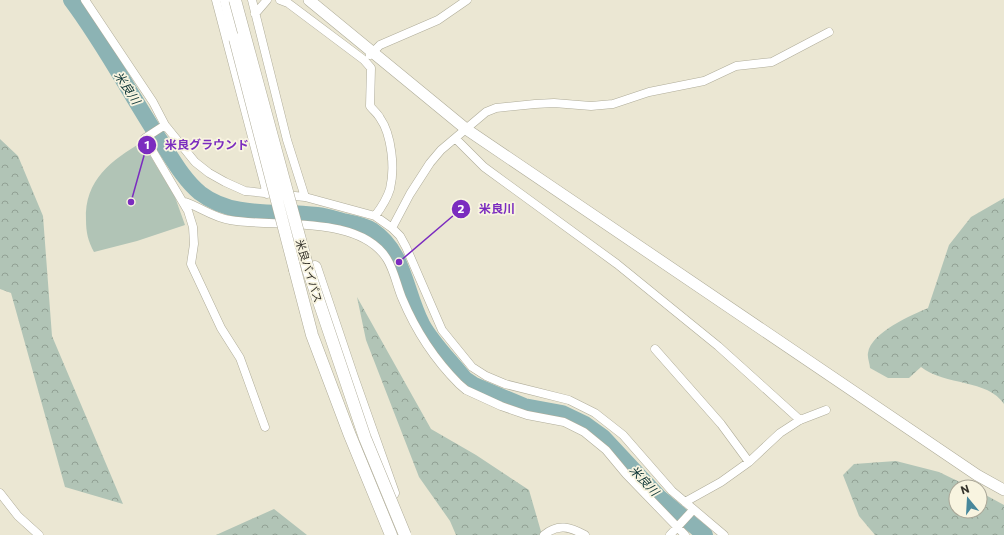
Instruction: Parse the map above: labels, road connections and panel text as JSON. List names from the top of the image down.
{
  "streets": {
    "main road": ["米良バイパス"]
  },
  "water": ["米良川"],
  "places": ["米良グラウンド", "米良川"],
  "north": "top"
}
